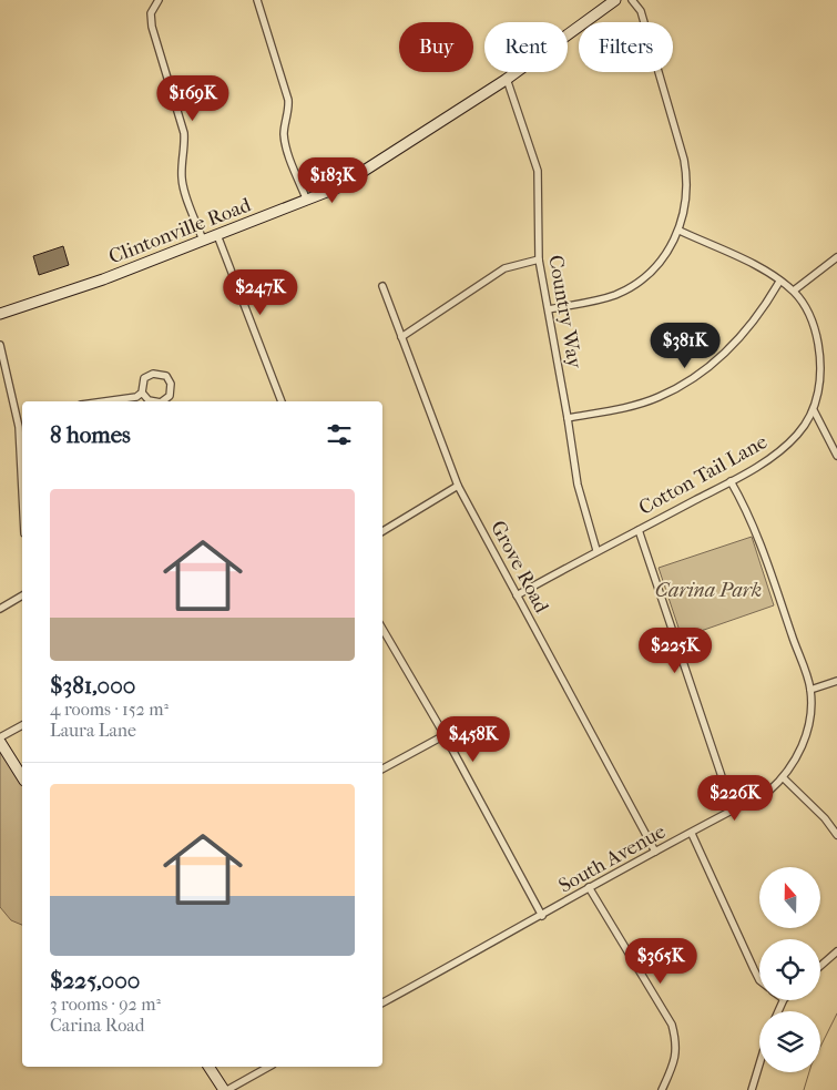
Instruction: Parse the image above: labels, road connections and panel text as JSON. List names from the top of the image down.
{
  "streets": {
    "main road": ["Clintonville Road"],
    "street": [
      "Country Way",
      "Cotton Tail Lane",
      "Grove Road",
      "South Avenue"
    ]
  },
  "crossings": [
    ["Clintonville Road", "Country Way"],
    ["Country Way", "Cotton Tail Lane"],
    ["Cotton Tail Lane", "Grove Road"],
    ["Cotton Tail Lane", "South Avenue"],
    ["Grove Road", "South Avenue"]
  ],
  "parks": ["Carina Park"],
  "north": "top",
  "page": {
    "chip": ["Buy", "Rent", "Filters"],
    "price": [
      "$169K",
      "$183K",
      "$247K",
      "$381K",
      "$225K",
      "$458K",
      "$226K",
      "$365K"
    ],
    "heading": "8 homes",
    "list": [
      {
        "name": "$381,000",
        "note": "4 rooms · 152 m² · Laura Lane"
      },
      {
        "name": "$225,000",
        "note": "3 rooms · 92 m² · Carina Road"
      }
    ]
  }
}
